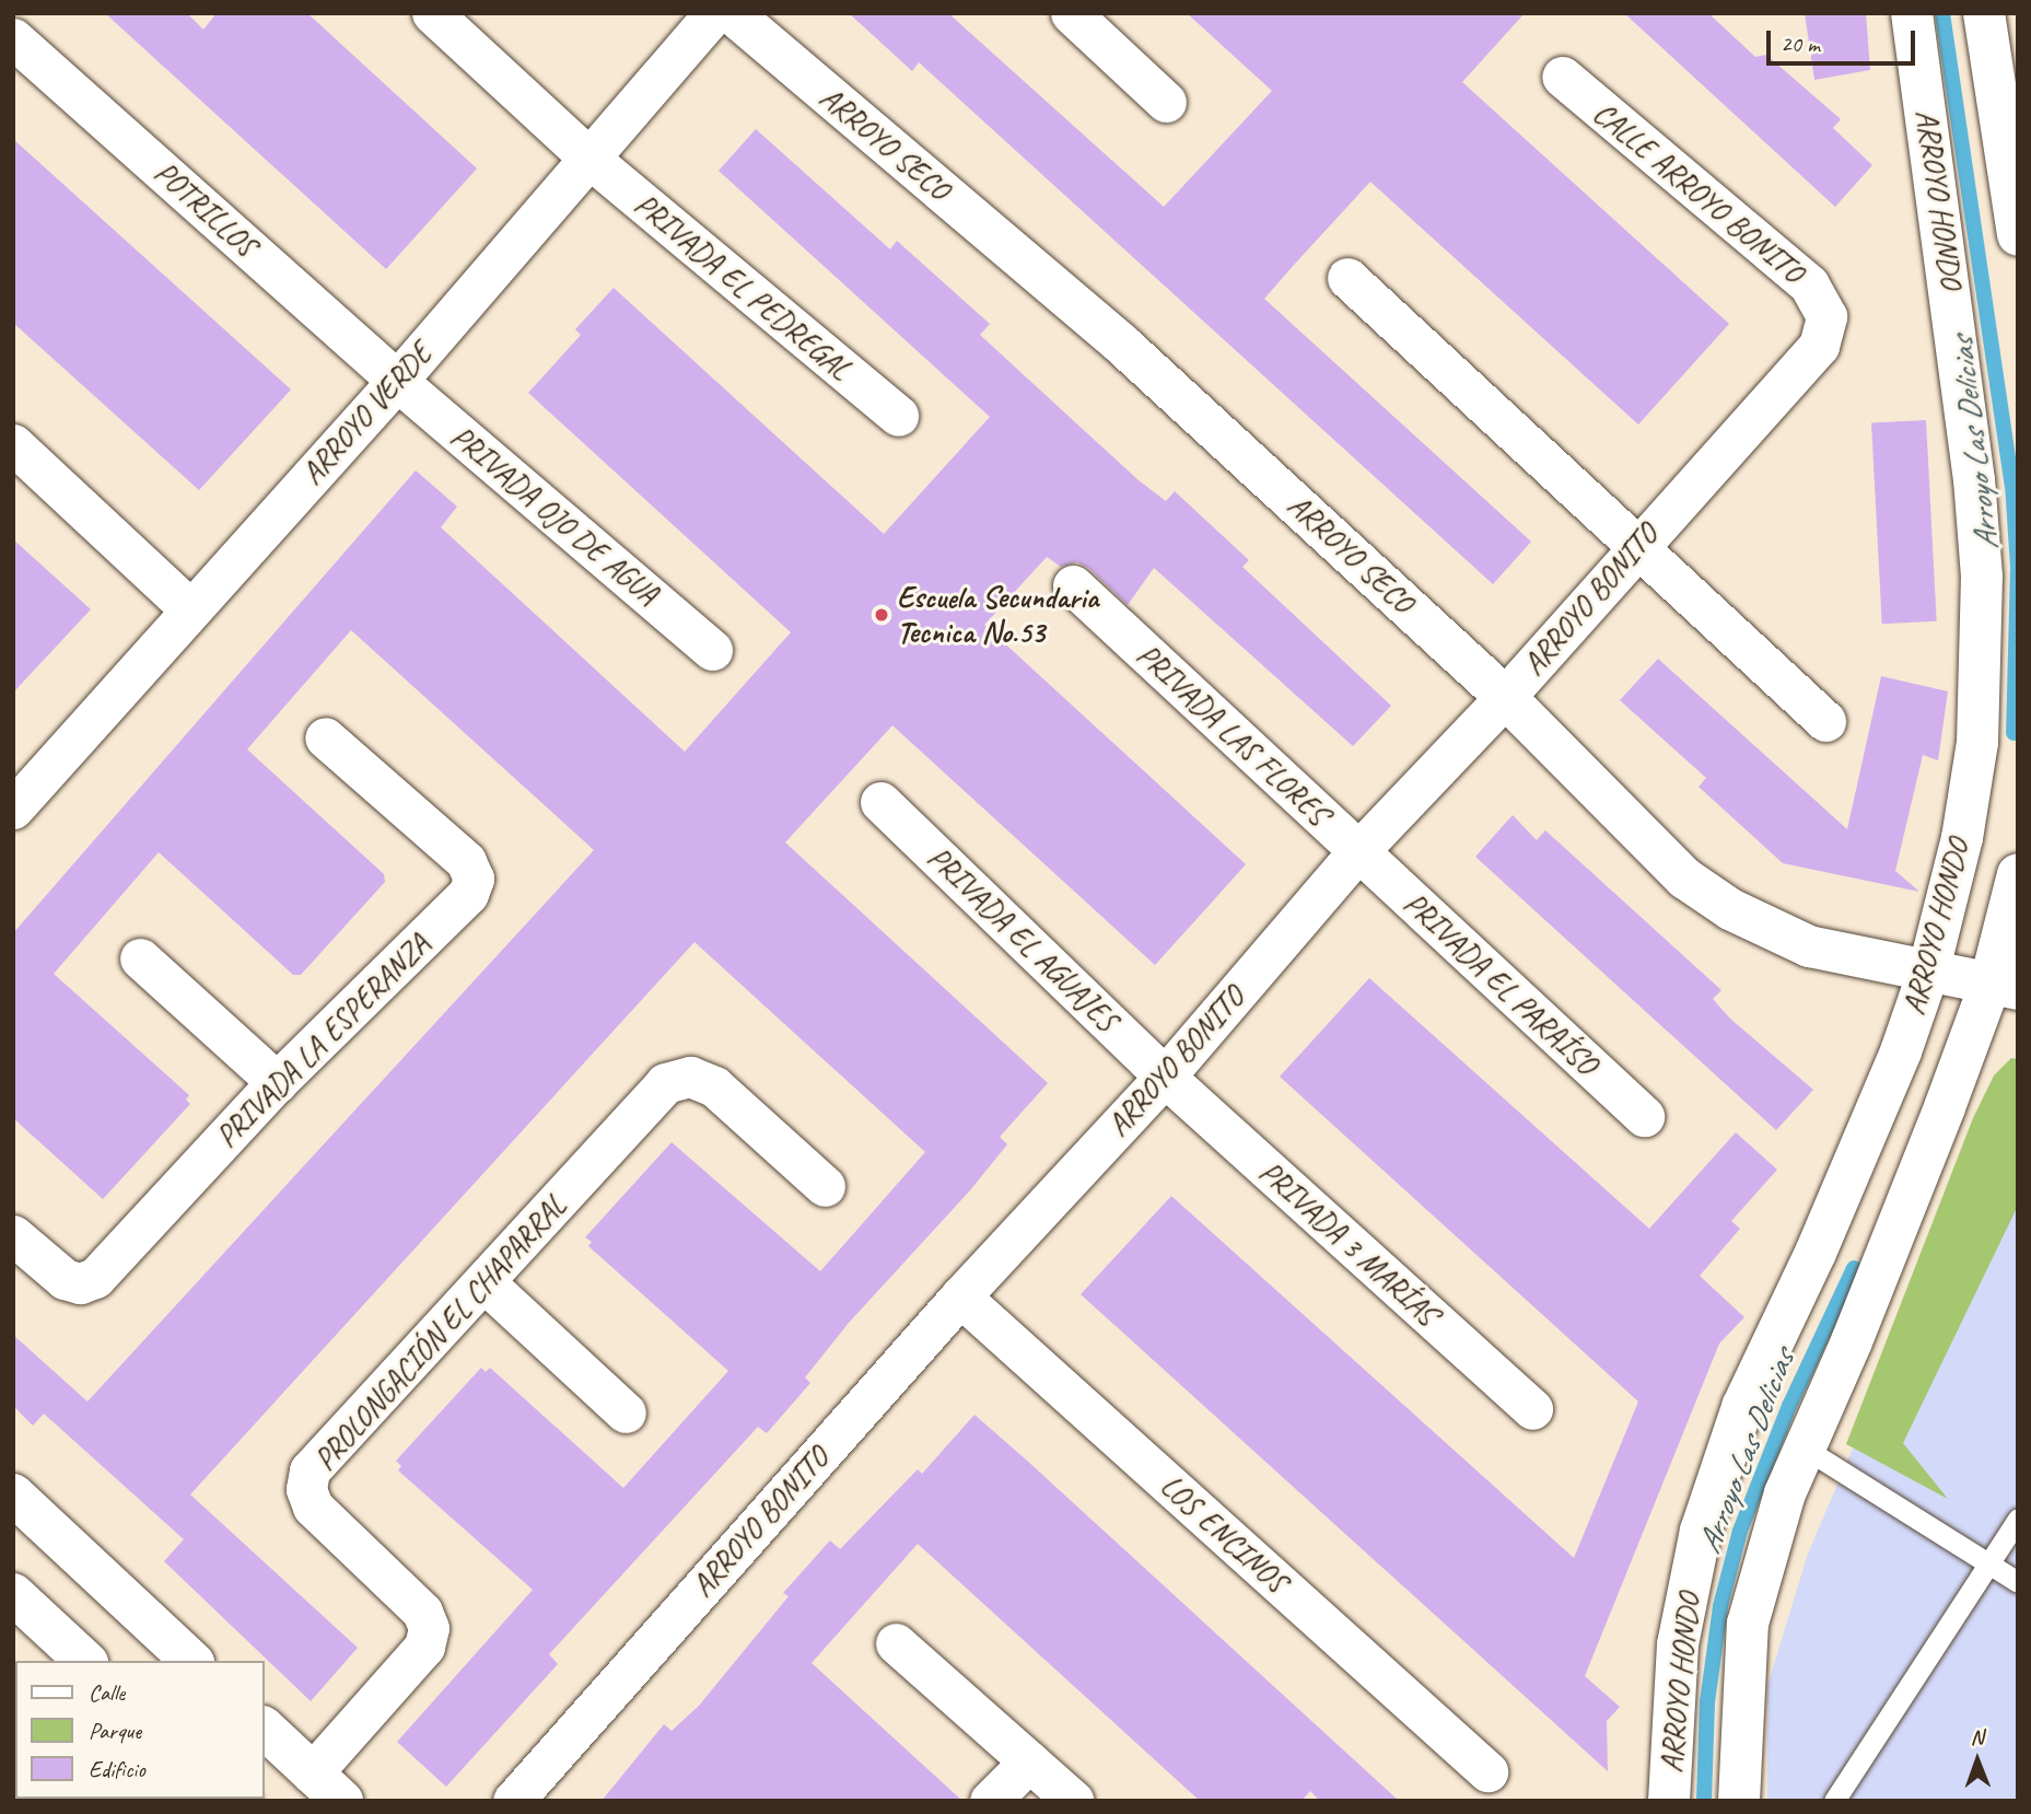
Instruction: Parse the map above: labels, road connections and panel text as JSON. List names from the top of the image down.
{
  "streets": {
    "street": [
      "ARROYO SECO",
      "CALLE ARROYO BONITO",
      "ARROYO HONDO",
      "POTRILLOS",
      "PRIVADA EL PEDREGAL",
      "ARROYO VERDE",
      "PRIVADA OJO DE AGUA",
      "ARROYO BONITO",
      "PRIVADA LAS FLORES",
      "PRIVADA EL AGUAJES",
      "PRIVADA EL PARAÍSO",
      "PRIVADA LA ESPERANZA",
      "PRIVADA 3 MARÍAS",
      "PROLONGACIÓN EL CHAPARRAL",
      "LOS ENCINOS"
    ]
  },
  "crossings": [
    ["ARROYO SECO", "ARROYO HONDO"],
    ["ARROYO SECO", "ARROYO BONITO"],
    ["CALLE ARROYO BONITO", "ARROYO BONITO"],
    ["POTRILLOS", "ARROYO VERDE"],
    ["POTRILLOS", "PRIVADA OJO DE AGUA"],
    ["PRIVADA EL PEDREGAL", "ARROYO VERDE"],
    ["ARROYO VERDE", "PRIVADA OJO DE AGUA"],
    ["ARROYO BONITO", "PRIVADA LAS FLORES"],
    ["ARROYO BONITO", "PRIVADA EL AGUAJES"],
    ["ARROYO BONITO", "PRIVADA EL PARAÍSO"],
    ["ARROYO BONITO", "PRIVADA 3 MARÍAS"],
    ["ARROYO BONITO", "LOS ENCINOS"],
    ["PRIVADA LAS FLORES", "PRIVADA EL PARAÍSO"],
    ["PRIVADA EL AGUAJES", "PRIVADA 3 MARÍAS"]
  ],
  "water": ["Arroyo Las Delicias"],
  "places": ["Escuela Secundaria Tecnica No.53"],
  "legend": ["Calle", "Parque", "Edificio"],
  "scale_bar": "20 m",
  "north": "top"
}
